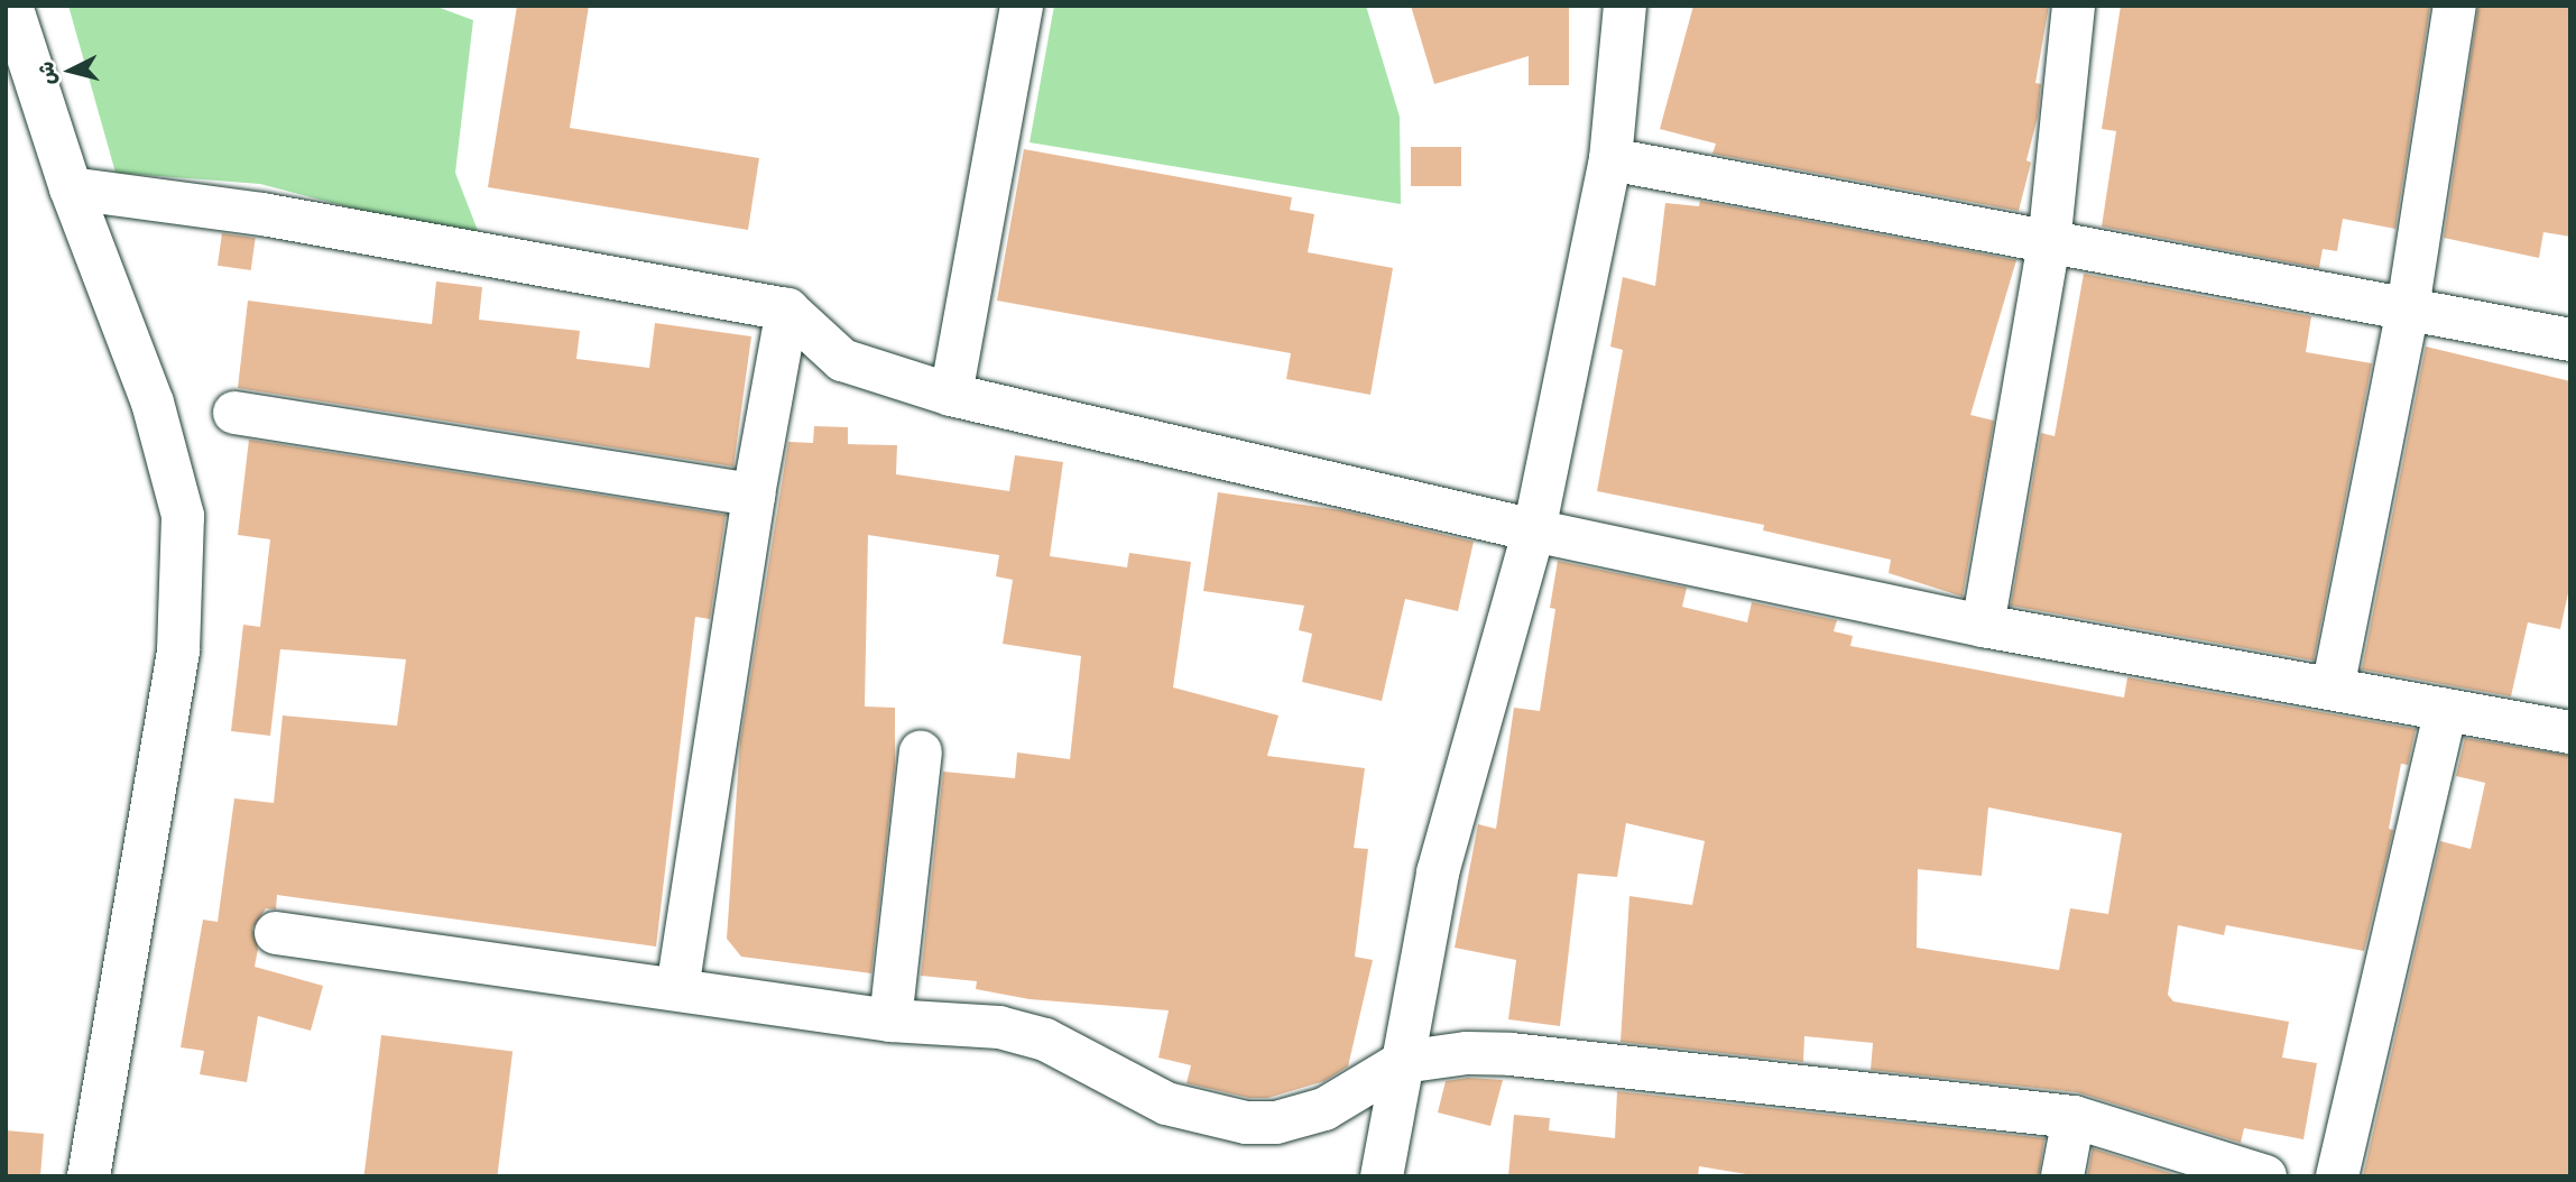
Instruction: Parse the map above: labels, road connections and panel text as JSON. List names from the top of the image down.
{
  "north": "left"
}
